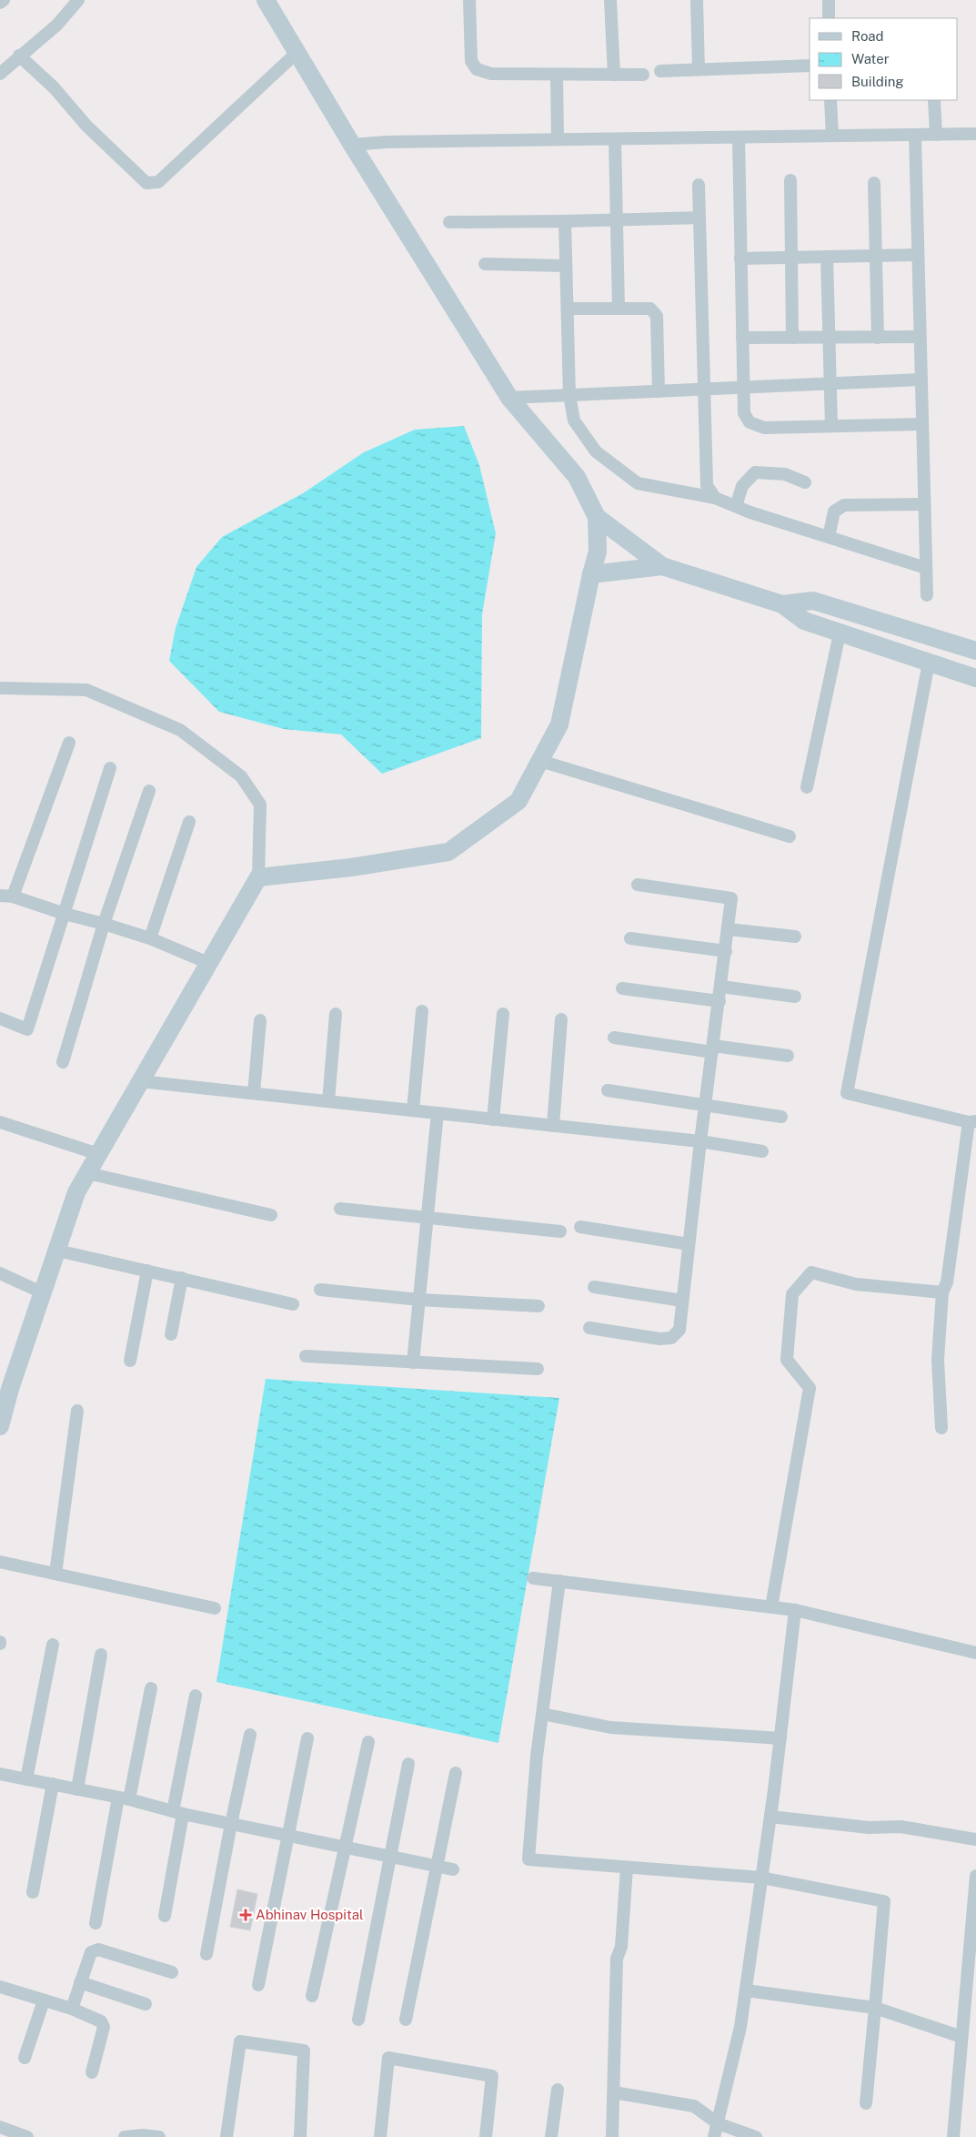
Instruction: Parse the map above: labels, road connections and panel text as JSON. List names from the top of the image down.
{
  "places": {
    "health": ["Abhinav Hospital"]
  },
  "legend": ["Road", "Water", "Building"]
}
